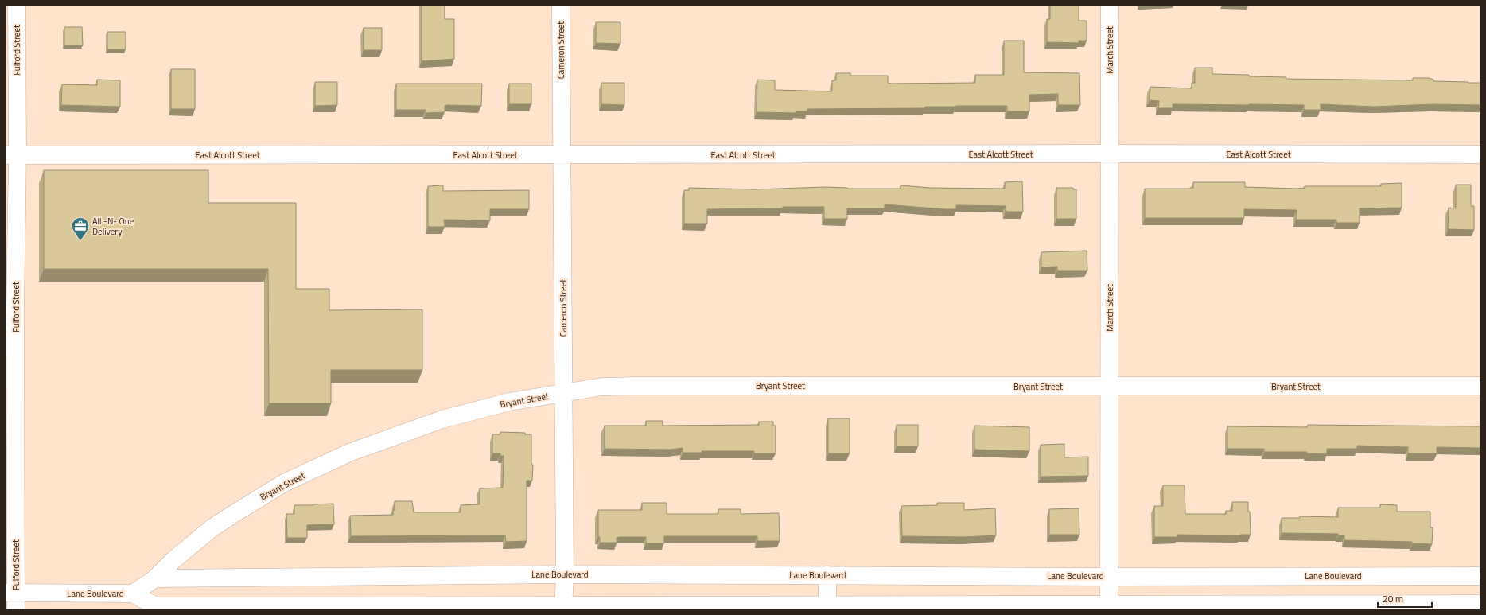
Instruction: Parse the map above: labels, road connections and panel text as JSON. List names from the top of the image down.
{
  "streets": {
    "street": [
      "Fulford Street",
      "Cameron Street",
      "March Street",
      "East Alcott Street",
      "Bryant Street",
      "Lane Boulevard"
    ]
  },
  "crossings": [
    ["Fulford Street", "East Alcott Street"],
    ["Fulford Street", "Lane Boulevard"],
    ["Cameron Street", "East Alcott Street"],
    ["Cameron Street", "Bryant Street"],
    ["Cameron Street", "Lane Boulevard"],
    ["March Street", "East Alcott Street"],
    ["March Street", "Bryant Street"],
    ["March Street", "Lane Boulevard"],
    ["Bryant Street", "Lane Boulevard"]
  ],
  "places": {
    "office": ["All -N- One Delivery"]
  },
  "scale_bar": "20 m"
}
